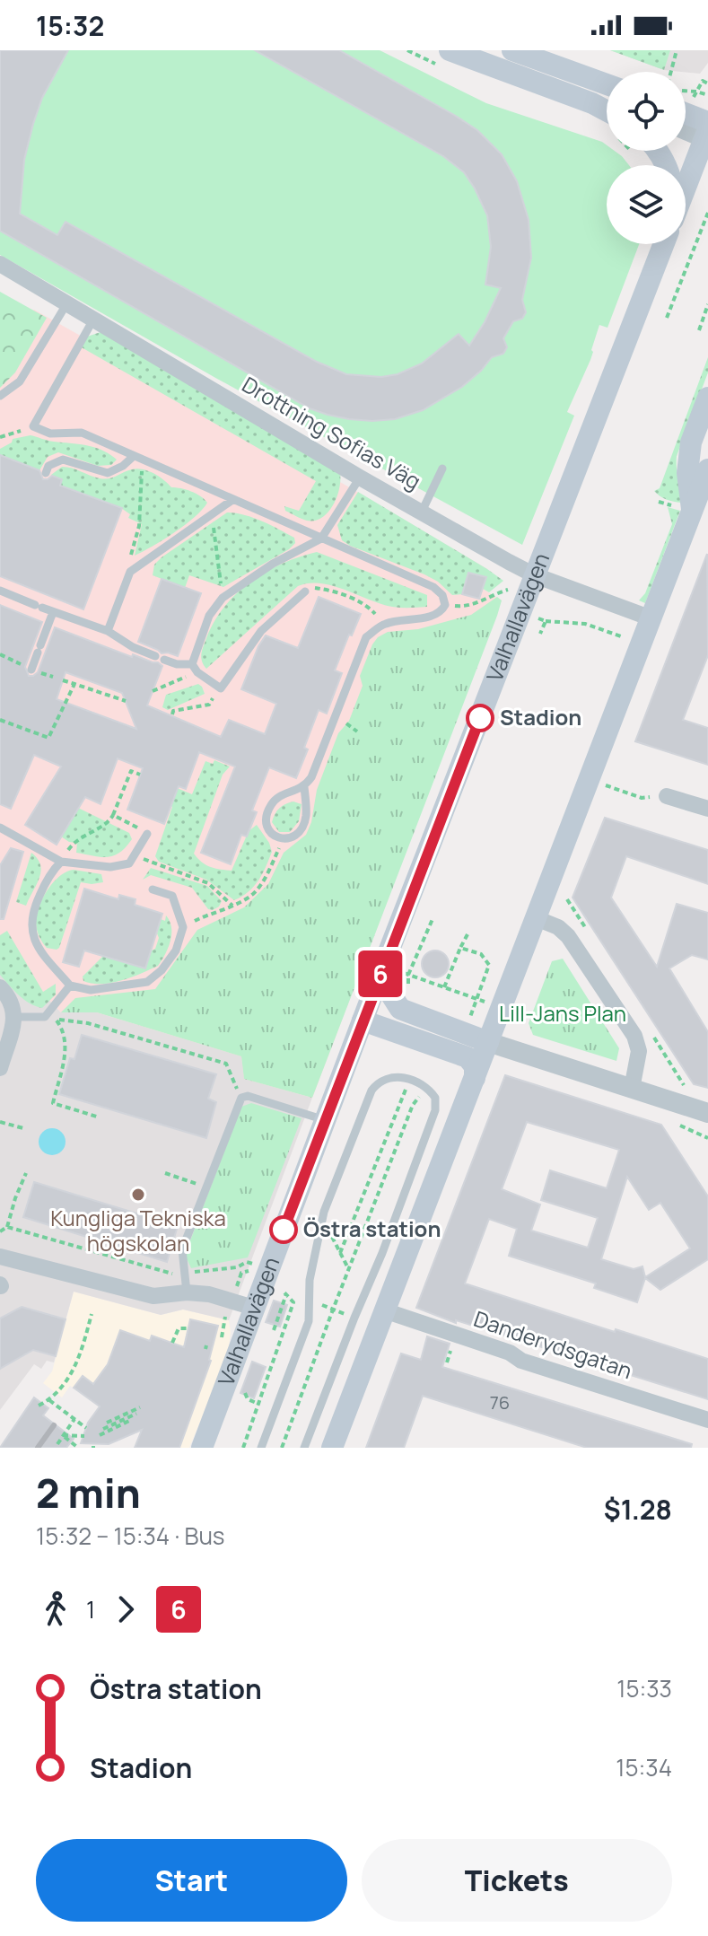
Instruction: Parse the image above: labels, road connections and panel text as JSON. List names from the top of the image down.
{
  "streets": {
    "main road": ["Valhallavägen"],
    "street": ["Drottning Sofias Väg", "Danderydsgatan"]
  },
  "crossings": [
    ["Drottning Sofias Väg", "Valhallavägen"]
  ],
  "parks": ["Lill-Jans Plan"],
  "places": ["Stadion", "Kungliga Tekniska högskolan", "Östra station"],
  "lines": ["bus line 6"],
  "house_numbers": ["76"],
  "page": {
    "status": "15:32",
    "on_map": "6",
    "heading": ["2 min", "15:32 – 15:34 · Bus", "$1.28"],
    "legs": ["1", "6"],
    "list": [
      {
        "name": "Östra station",
        "value": "15:33"
      },
      {
        "name": "Stadion",
        "value": "15:34"
      }
    ],
    "buttons": ["Start", "Tickets"]
  }
}
